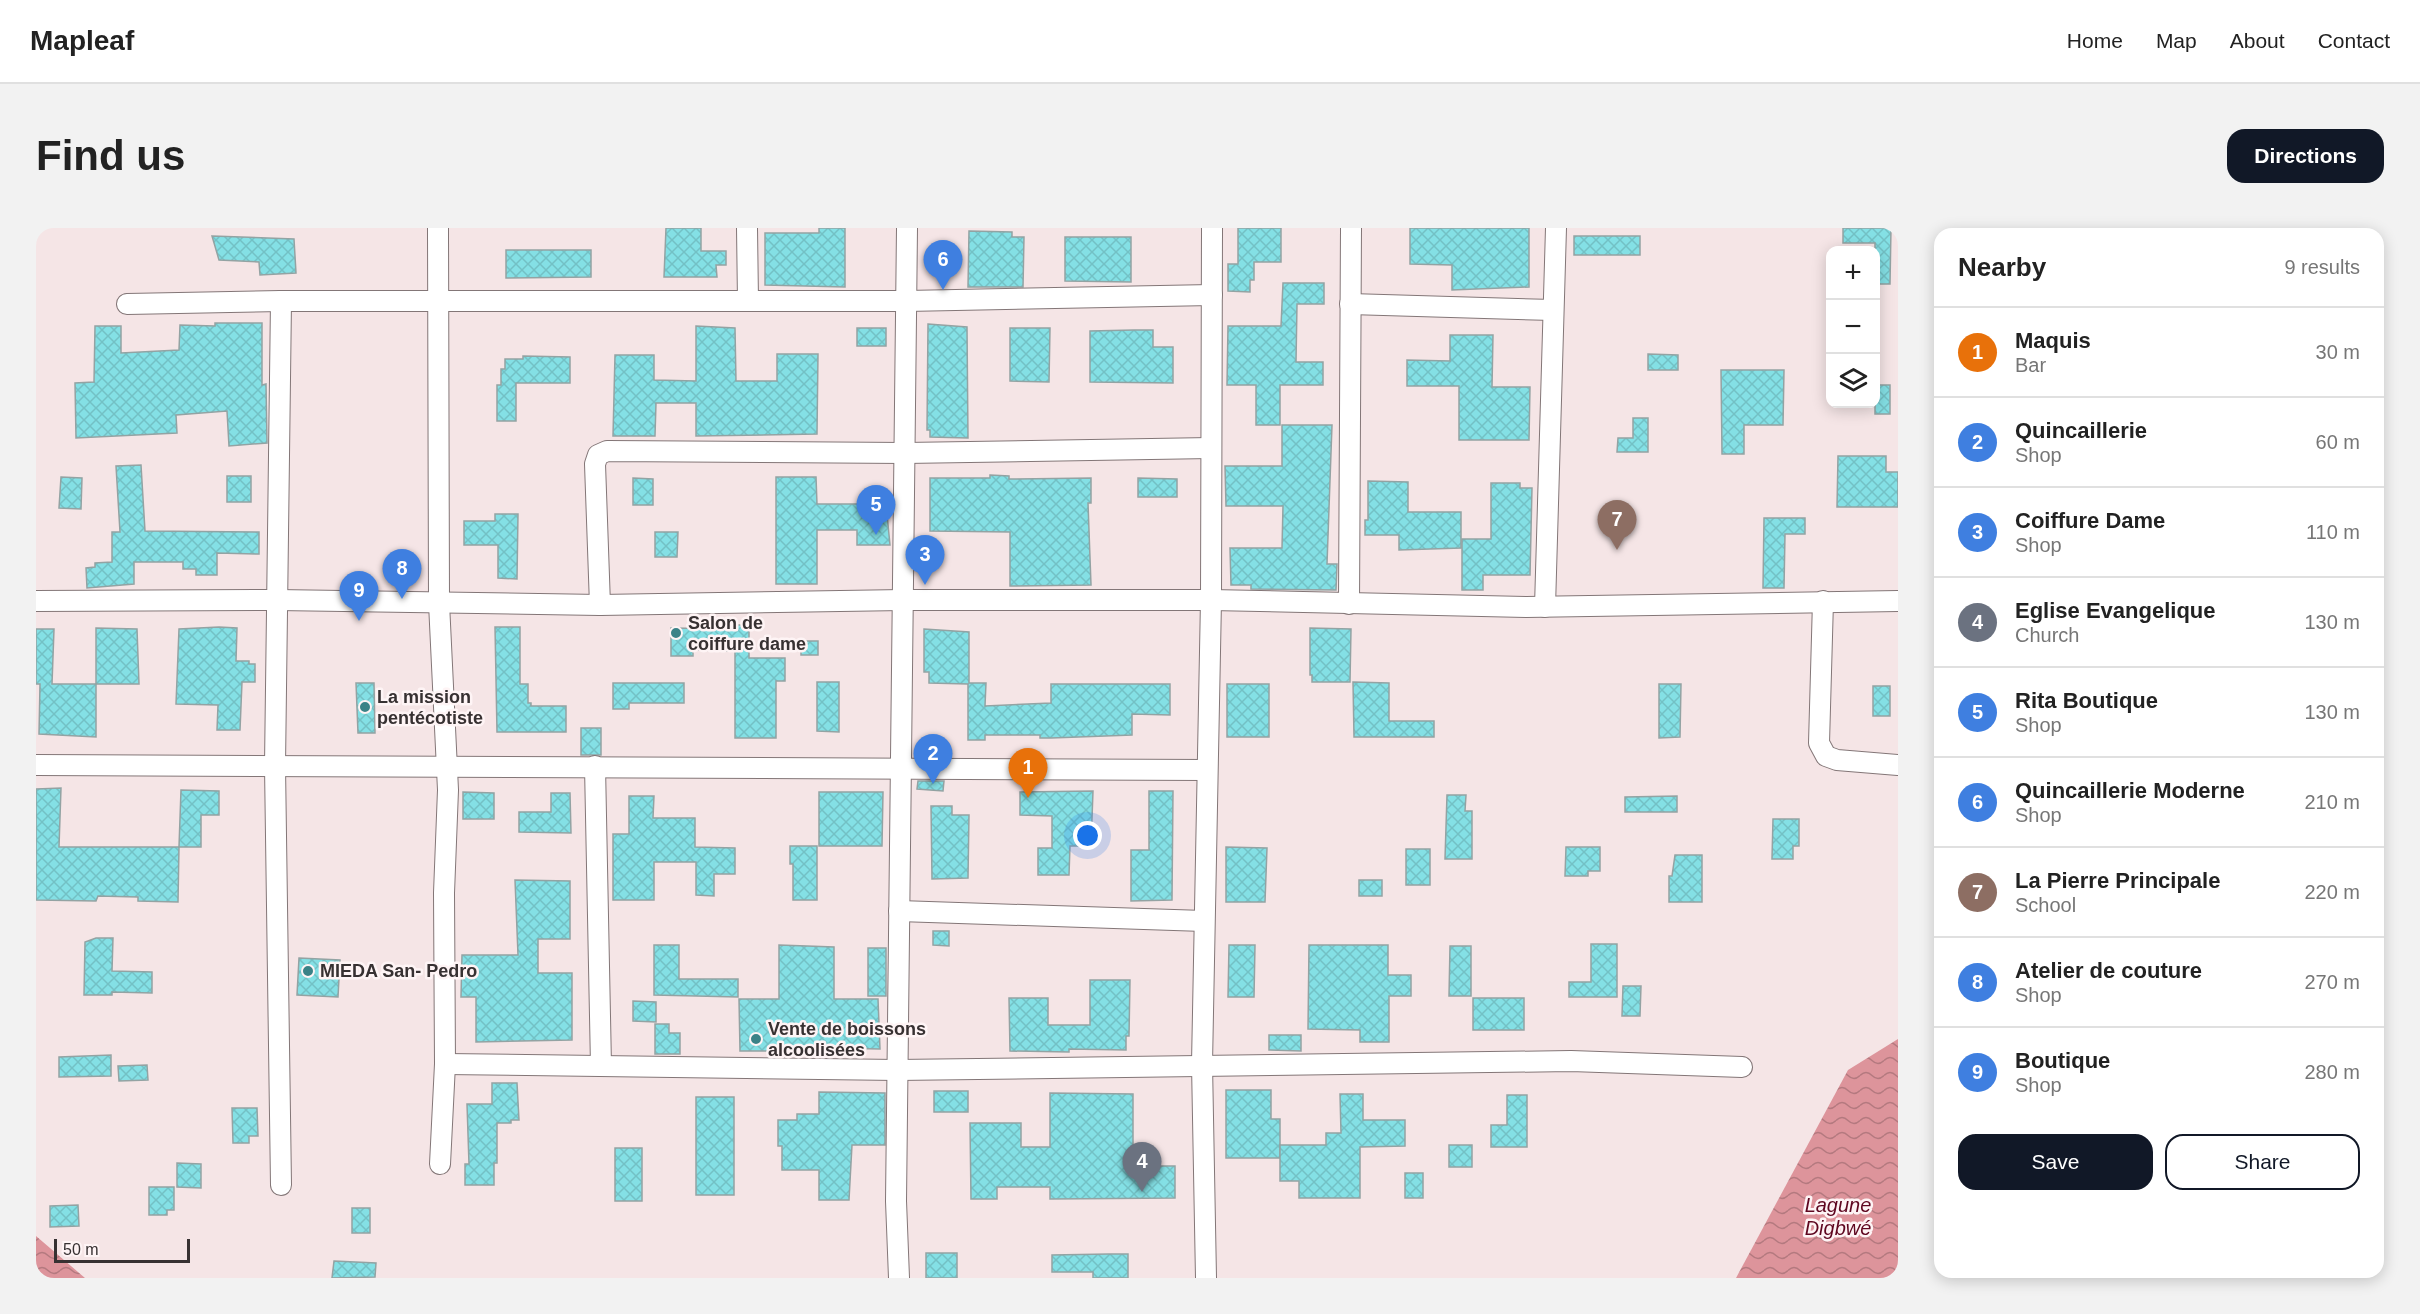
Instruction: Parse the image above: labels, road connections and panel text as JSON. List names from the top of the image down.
{
  "water": ["Lagune Digbwé"],
  "places": [
    "Salon de coiffure dame",
    "La mission pentécotiste",
    "MIEDA San- Pedro",
    "Vente de boissons alcoolisées"
  ],
  "scale_bar": "50 m",
  "page": {
    "header": "Mapleaf",
    "nav": [
      "Home",
      "Map",
      "About",
      "Contact"
    ],
    "buttons": [
      "Directions",
      ["Save", "Share"]
    ],
    "title": "Find us",
    "heading": ["Nearby", "9 results"],
    "pins": [
      "6",
      "5",
      "7",
      "3",
      "8",
      "9",
      "2",
      "1",
      "4"
    ],
    "map_buttons": ["+", "−"],
    "list": [
      {
        "mark": "1",
        "name": "Maquis",
        "note": "Bar",
        "value": "30 m"
      },
      {
        "mark": "2",
        "name": "Quincaillerie",
        "note": "Shop",
        "value": "60 m"
      },
      {
        "mark": "3",
        "name": "Coiffure Dame",
        "note": "Shop",
        "value": "110 m"
      },
      {
        "mark": "4",
        "name": "Eglise Evangelique",
        "note": "Church",
        "value": "130 m"
      },
      {
        "mark": "5",
        "name": "Rita Boutique",
        "note": "Shop",
        "value": "130 m"
      },
      {
        "mark": "6",
        "name": "Quincaillerie Moderne",
        "note": "Shop",
        "value": "210 m"
      },
      {
        "mark": "7",
        "name": "La Pierre Principale",
        "note": "School",
        "value": "220 m"
      },
      {
        "mark": "8",
        "name": "Atelier de couture",
        "note": "Shop",
        "value": "270 m"
      },
      {
        "mark": "9",
        "name": "Boutique",
        "note": "Shop",
        "value": "280 m"
      }
    ],
    "scale": "50 m"
  }
}
